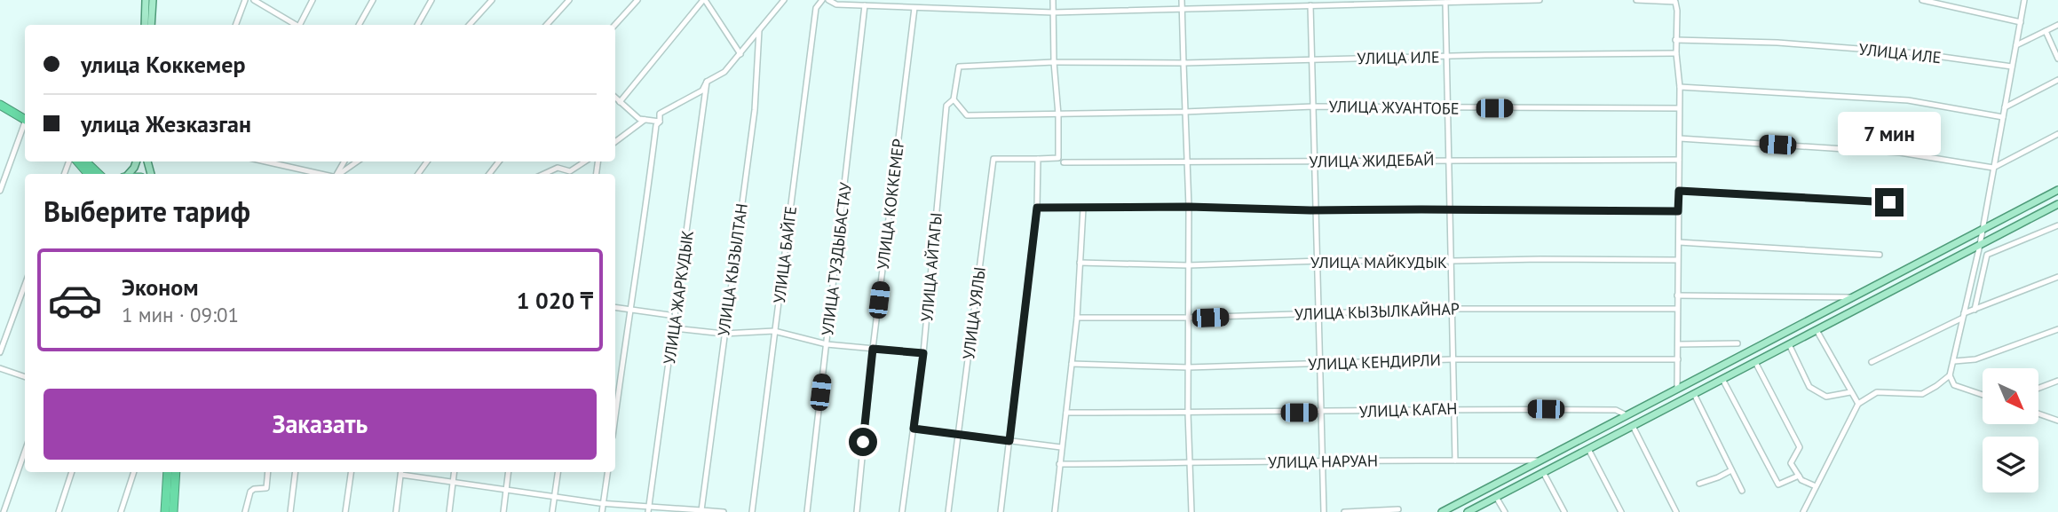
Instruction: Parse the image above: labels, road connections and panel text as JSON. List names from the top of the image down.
{
  "streets": {
    "street": [
      "УЛИЦА ИЛЕ",
      "УЛИЦА ЖУАНТОБЕ",
      "УЛИЦА ЖИДЕБАЙ",
      "УЛИЦА КОККЕМЕР",
      "УЛИЦА БАЙГЕ",
      "УЛИЦА ТУЗДЫБАСТАУ",
      "УЛИЦА МАЙКУДЫК",
      "УЛИЦА АЙТАГЫ",
      "УЛИЦА КЫЗЫЛТАН",
      "УЛИЦА ЖАРКУДЫК",
      "УЛИЦА КЫЗЫЛКАЙНАР",
      "УЛИЦА УЯЛЫ",
      "УЛИЦА КЕНДИРЛИ",
      "УЛИЦА КАГАН",
      "УЛИЦА НАРУАН"
    ]
  },
  "crossings": [
    ["УЛИЦА ИЛЕ", "УЛИЦА АЙТАГЫ"],
    ["УЛИЦА ИЛЕ", "УЛИЦА КЕНДИРЛИ"],
    ["УЛИЦА ЖУАНТОБЕ", "УЛИЦА КЕНДИРЛИ"],
    ["УЛИЦА ЖИДЕБАЙ", "УЛИЦА КЕНДИРЛИ"],
    ["УЛИЦА МАЙКУДЫК", "УЛИЦА КЕНДИРЛИ"],
    ["УЛИЦА КЫЗЫЛКАЙНАР", "УЛИЦА КЕНДИРЛИ"],
    ["УЛИЦА КЕНДИРЛИ", "УЛИЦА КАГАН"],
    ["УЛИЦА КЕНДИРЛИ", "УЛИЦА НАРУАН"]
  ],
  "north": "bottom right",
  "page": {
    "banner": ["улица Коккемер", "улица Жезказган"],
    "bubble": "7 мин",
    "heading": "Выберите тариф",
    "list": [
      {
        "name": "Эконом",
        "note": "1 мин · 09:01",
        "value": "1 020 ₸"
      }
    ],
    "buttons": "Заказать"
  }
}
